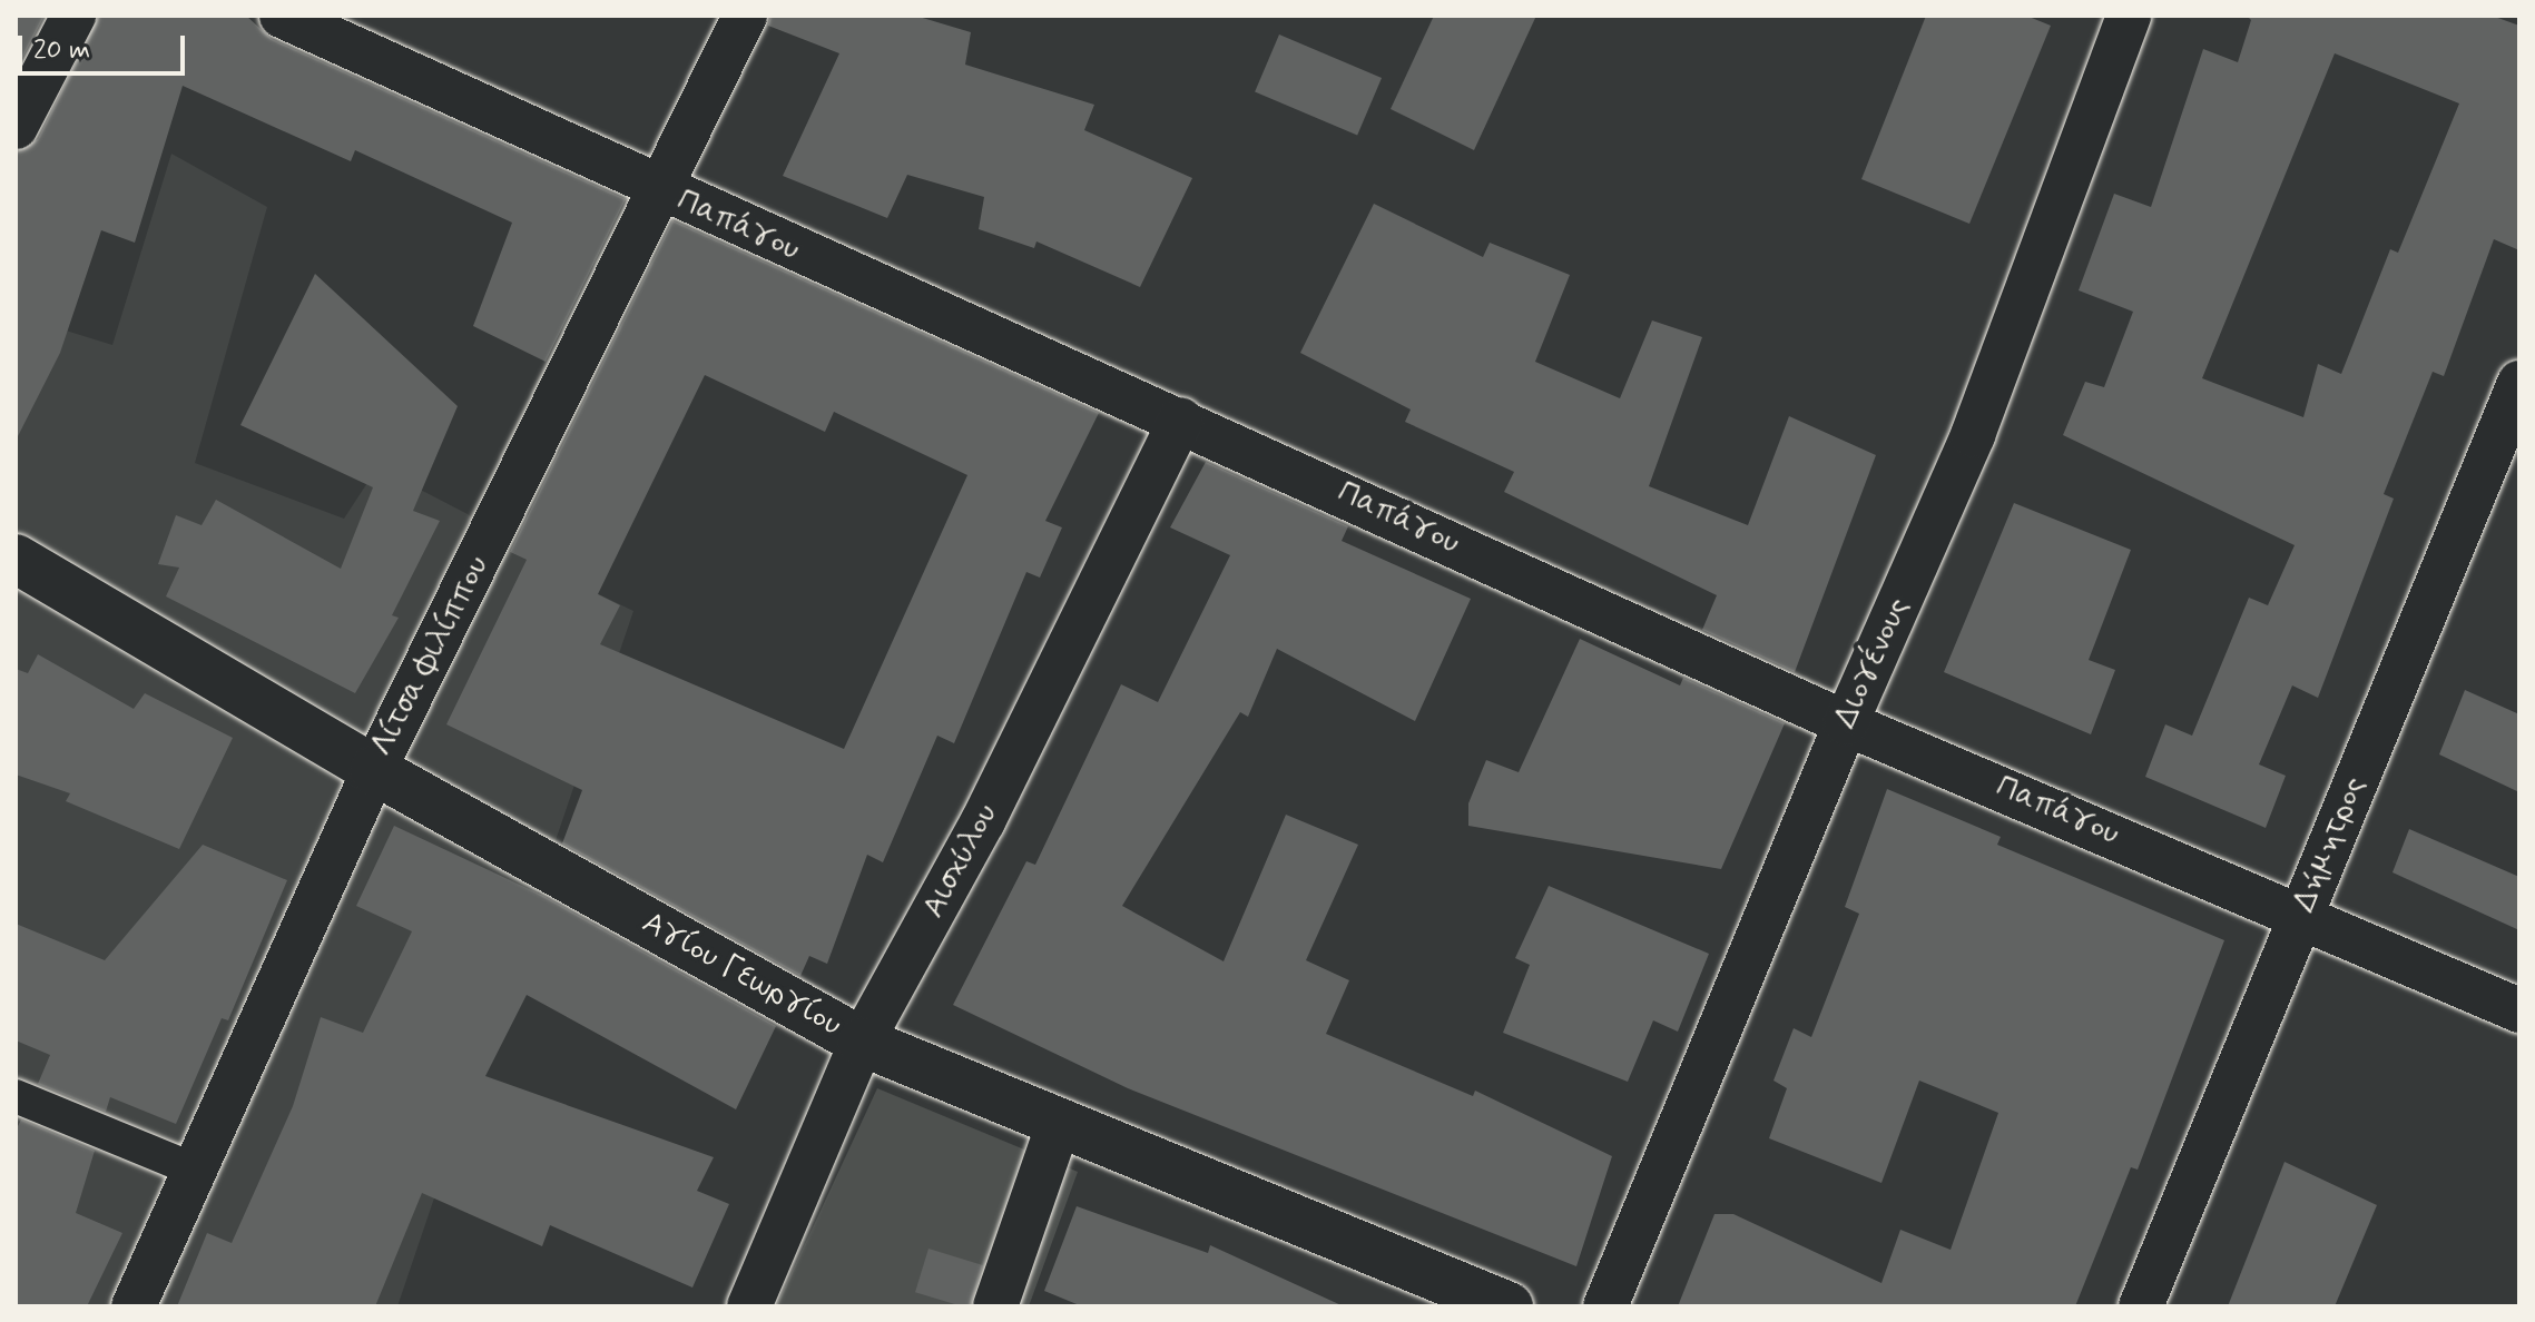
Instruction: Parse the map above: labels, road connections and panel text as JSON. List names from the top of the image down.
{
  "streets": {
    "street": [
      "Παπάγου",
      "Λίτσα Φιλίππου",
      "Διογένους",
      "Δήμητρος",
      "Αισχύλου",
      "Αγίου Γεωργίου"
    ]
  },
  "crossings": [
    ["Παπάγου", "Λίτσα Φιλίππου"],
    ["Παπάγου", "Διογένους"],
    ["Παπάγου", "Δήμητρος"],
    ["Παπάγου", "Αισχύλου"],
    ["Λίτσα Φιλίππου", "Αγίου Γεωργίου"],
    ["Αισχύλου", "Αγίου Γεωργίου"]
  ],
  "scale_bar": "20 m"
}
